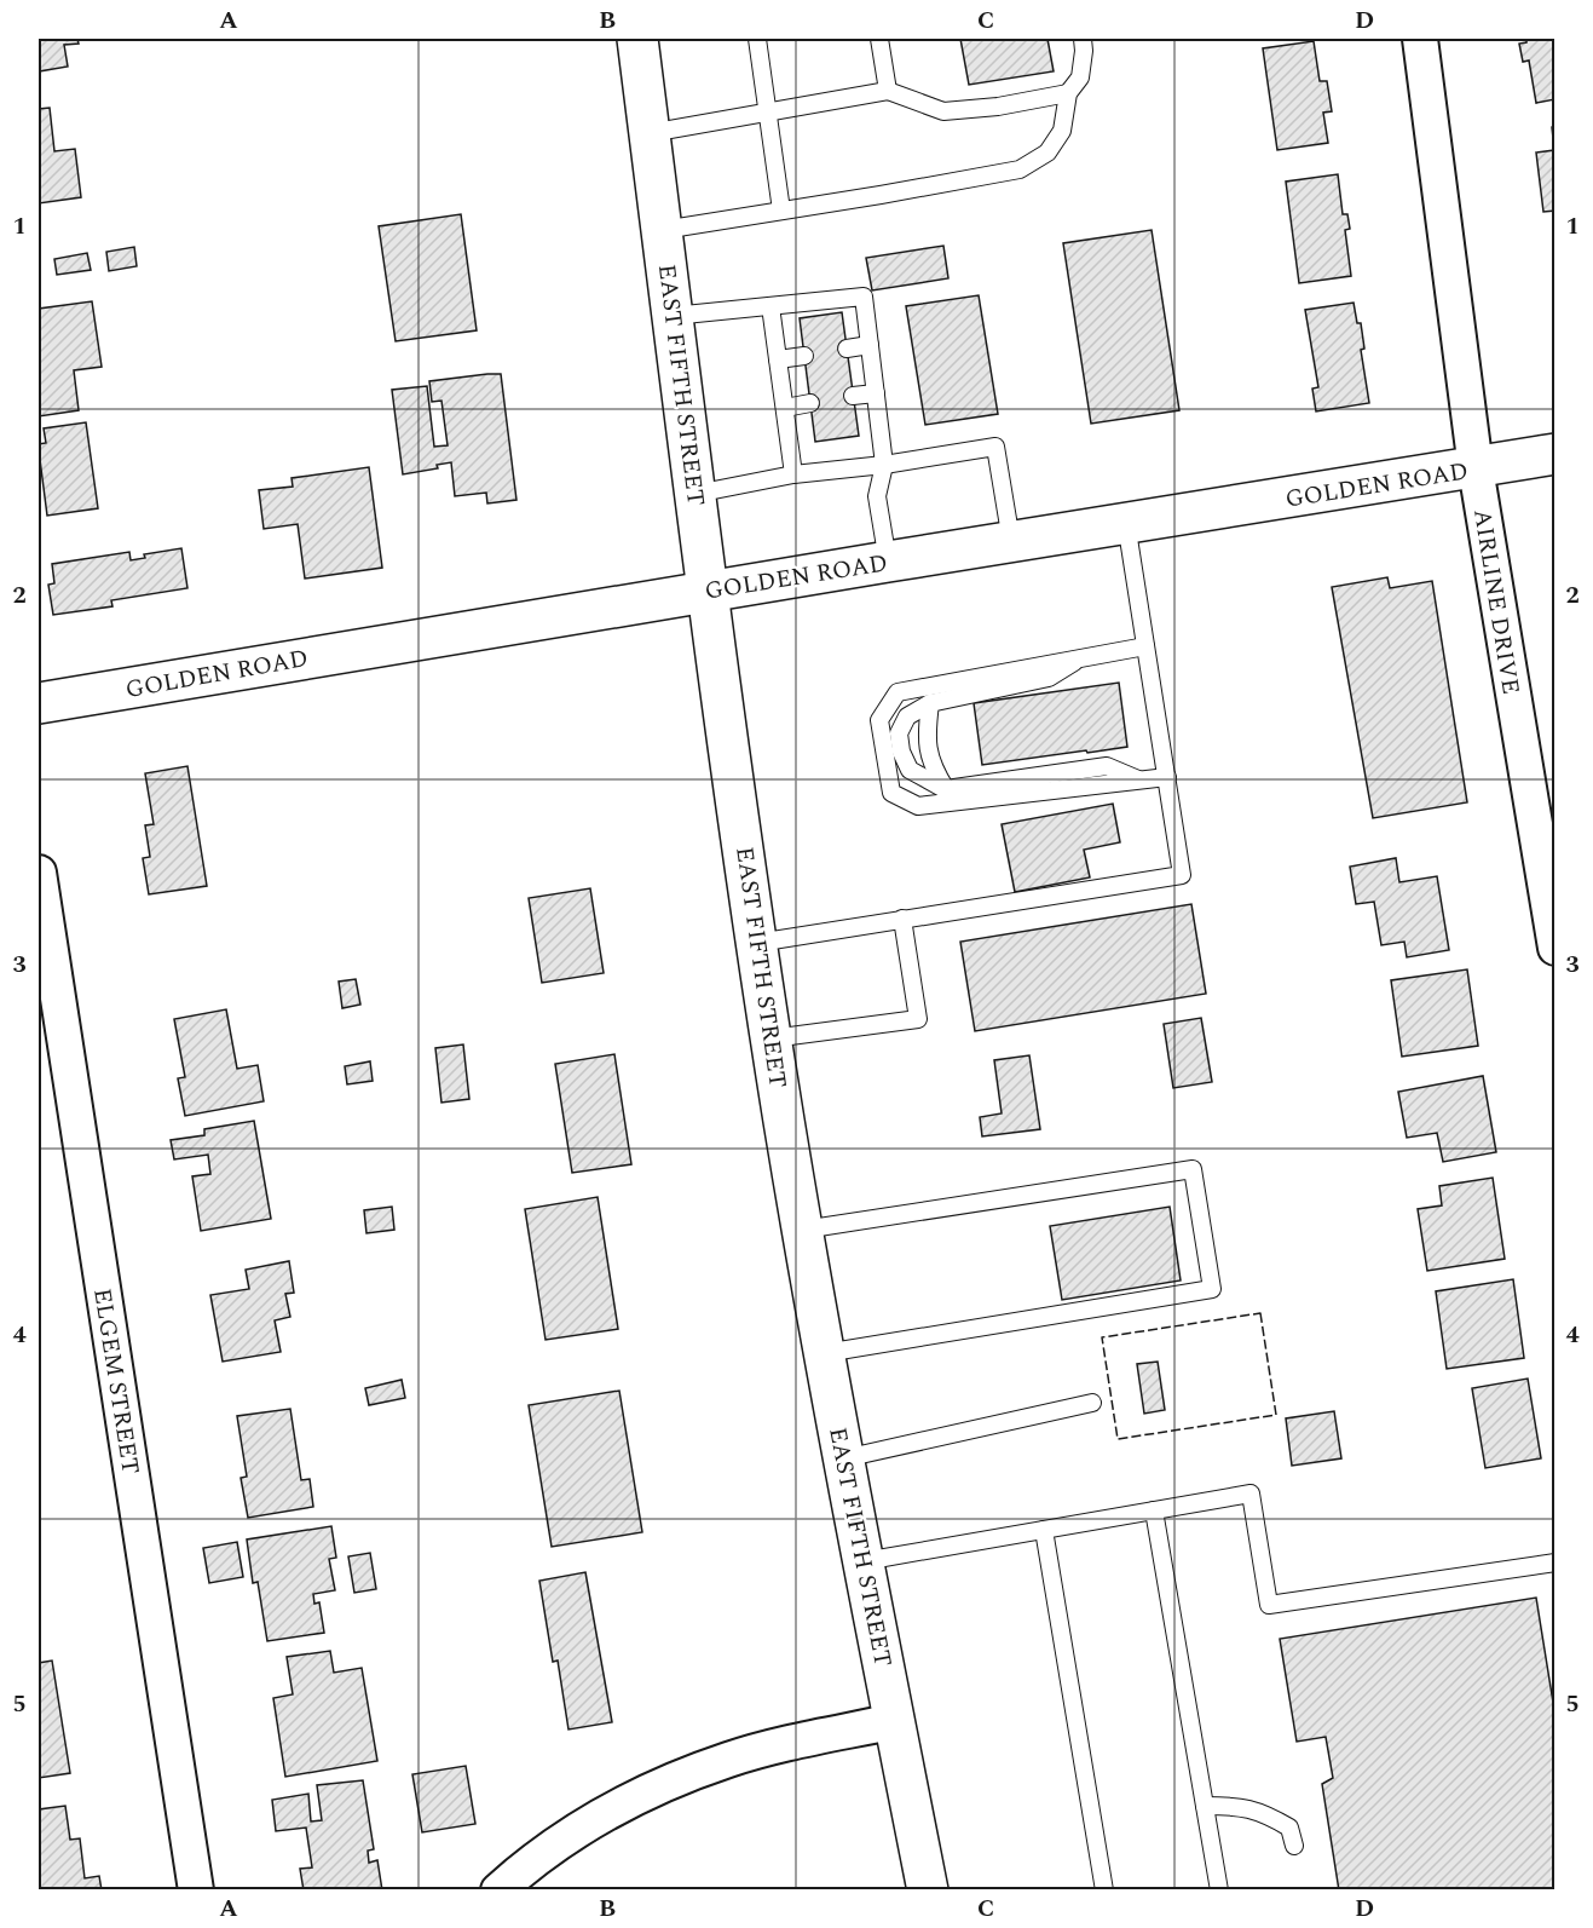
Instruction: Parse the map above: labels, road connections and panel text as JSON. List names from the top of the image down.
{
  "streets": {
    "main road": ["EAST FIFTH STREET", "GOLDEN ROAD"],
    "street": ["AIRLINE DRIVE", "ELGEM STREET"]
  },
  "crossings": [
    ["EAST FIFTH STREET", "GOLDEN ROAD"],
    ["GOLDEN ROAD", "AIRLINE DRIVE"]
  ],
  "grid": {
    "columns": [
      "A",
      "B",
      "C",
      "D"
    ],
    "rows": [
      "1",
      "2",
      "3",
      "4",
      "5"
    ]
  }
}
